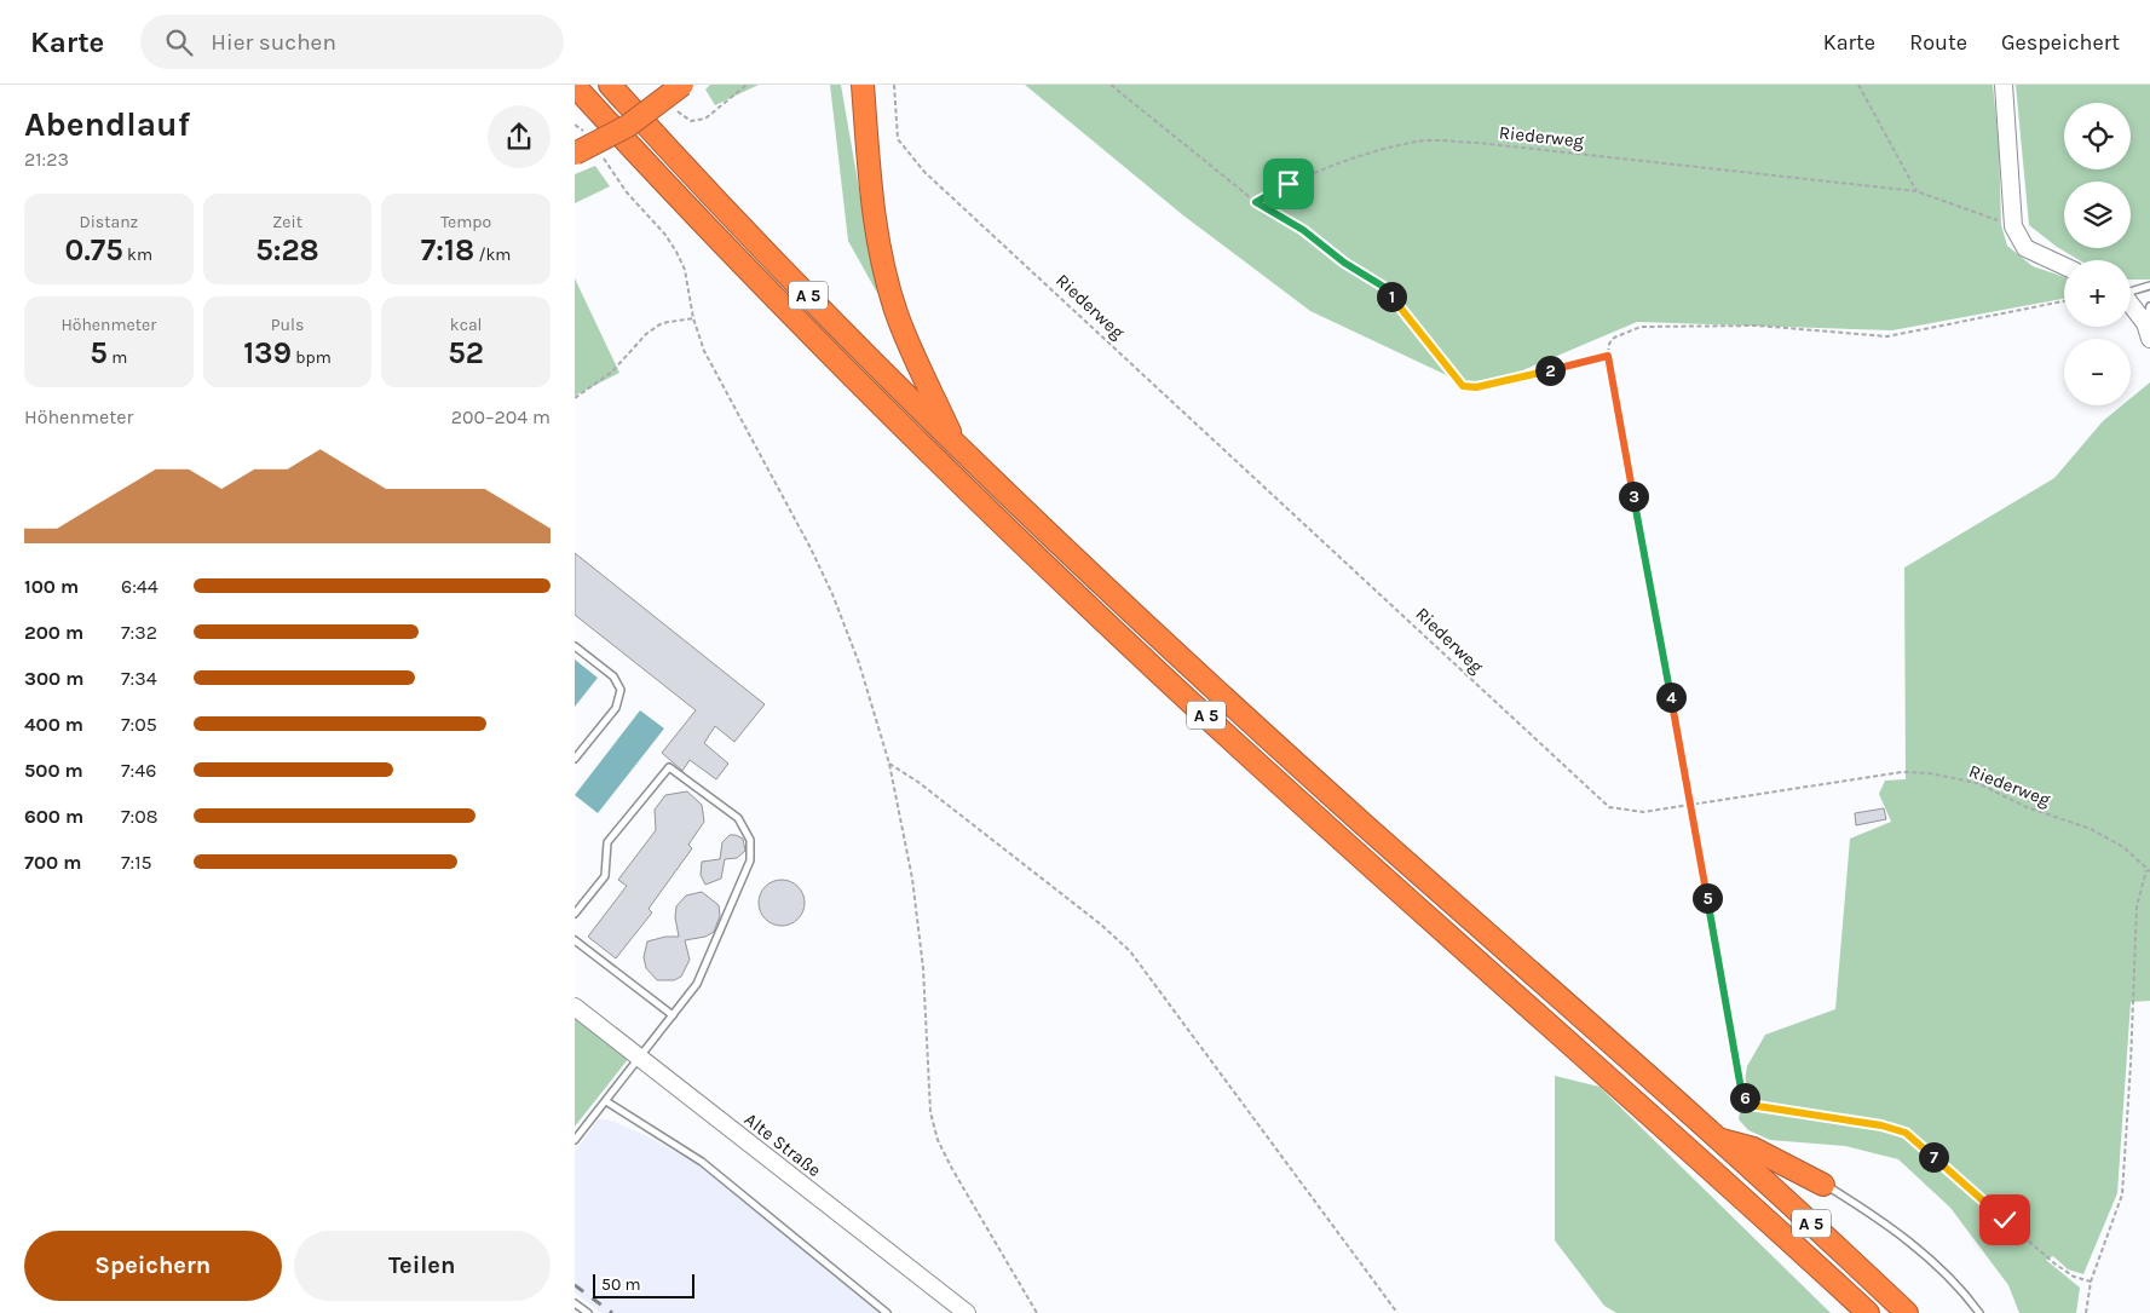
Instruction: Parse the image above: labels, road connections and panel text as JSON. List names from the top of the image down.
{
  "streets": {
    "highway": ["A 5"],
    "street": ["Alte Straße"],
    "path": ["Riederweg"]
  },
  "scale_bar": "50 m",
  "page": {
    "header": "Karte",
    "search": "Hier suchen",
    "nav": ["Karte", "Route", "Gespeichert"],
    "heading": ["Abendlauf", "21:23"],
    "map_buttons": ["+", "−"],
    "stats": [
      ["Distanz", "0.75 km"],
      ["Zeit", "5:28"],
      ["Tempo", "7:18 /km"],
      ["Höhenmeter", "5 m"],
      ["Puls", "139 bpm"],
      ["kcal", "52"]
    ],
    "pins": [
      "1",
      "2",
      "3",
      "4",
      "5",
      "6",
      "7"
    ],
    "chart": ["Höhenmeter", "200–204 m"],
    "list": [
      {
        "name": "100 m",
        "note": "6:44"
      },
      {
        "name": "200 m",
        "note": "7:32"
      },
      {
        "name": "300 m",
        "note": "7:34"
      },
      {
        "name": "400 m",
        "note": "7:05"
      },
      {
        "name": "500 m",
        "note": "7:46"
      },
      {
        "name": "600 m",
        "note": "7:08"
      },
      {
        "name": "700 m",
        "note": "7:15"
      }
    ],
    "buttons": ["Speichern", "Teilen"],
    "scale": "50 m"
  }
}
